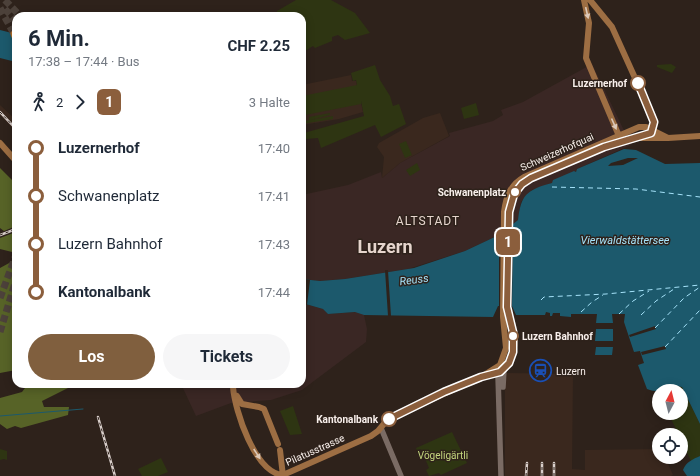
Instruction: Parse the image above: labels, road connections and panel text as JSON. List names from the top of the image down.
{
  "streets": {
    "main road": ["Schweizerhofquai", "Pilatusstrasse"]
  },
  "districts": ["ALTSTADT", "Luzern"],
  "water": ["Vierwaldstättersee", "Reuss"],
  "parks": ["Vögeligärtli"],
  "places": {
    "other": [
      "Luzernerhof",
      "Schwanenplatz",
      "Luzern Bahnhof",
      "Kantonalbank"
    ],
    "station": ["Luzern"]
  },
  "lines": ["bus line 1"],
  "north": "top",
  "page": {
    "on_map": "1",
    "heading": ["6 Min.", "17:38 – 17:44 · Bus", "CHF 2.25"],
    "legs": ["2", "1", "3 Halte"],
    "list": [
      {
        "name": "Luzernerhof",
        "value": "17:40"
      },
      {
        "name": "Schwanenplatz",
        "value": "17:41"
      },
      {
        "name": "Luzern Bahnhof",
        "value": "17:43"
      },
      {
        "name": "Kantonalbank",
        "value": "17:44"
      }
    ],
    "buttons": ["Los", "Tickets"]
  }
}
